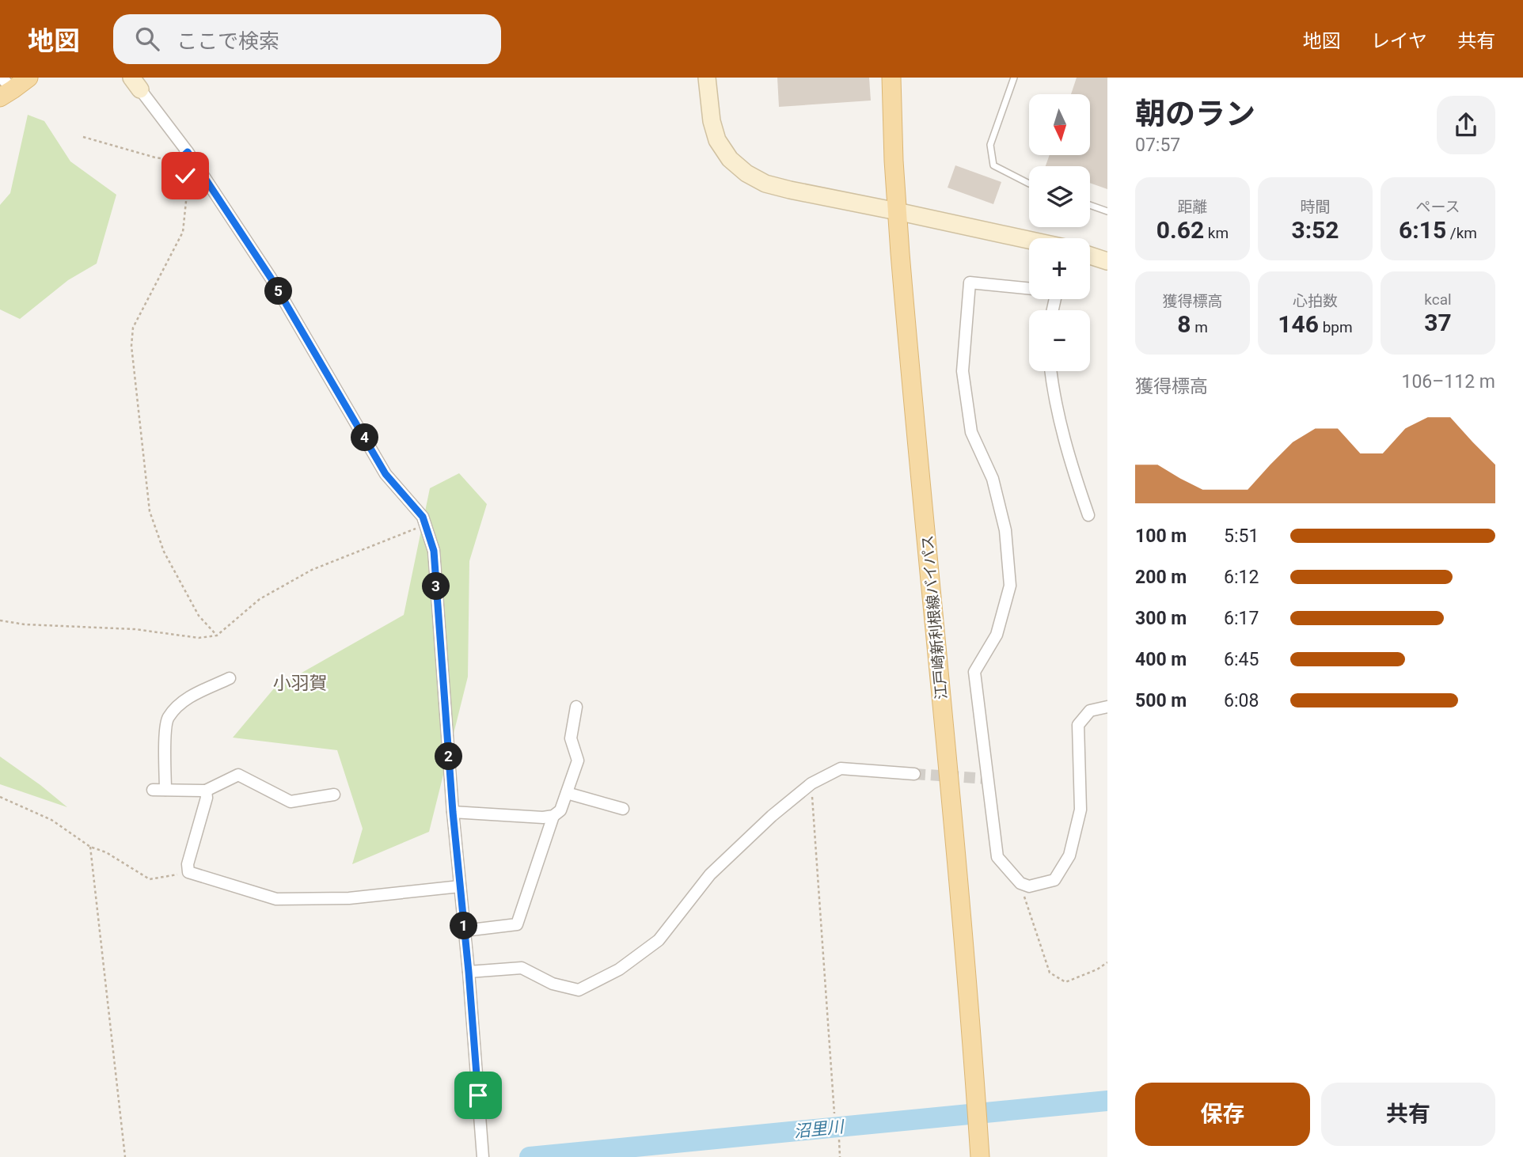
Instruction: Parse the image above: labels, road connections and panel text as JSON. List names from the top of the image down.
{
  "streets": {
    "main road": ["江戸崎新利根線バイパス"]
  },
  "districts": ["小羽賀"],
  "water": ["沼里川"],
  "north": "bottom",
  "page": {
    "header": "地図",
    "search": "ここで検索",
    "nav": ["地図", "レイヤ", "共有"],
    "heading": ["朝のラン", "07:57"],
    "map_buttons": ["+", "−"],
    "stats": [
      ["距離", "0.62 km"],
      ["時間", "3:52"],
      ["ペース", "6:15 /km"],
      ["獲得標高", "8 m"],
      ["心拍数", "146 bpm"],
      ["kcal", "37"]
    ],
    "pins": [
      "5",
      "4",
      "3",
      "2",
      "1"
    ],
    "chart": ["獲得標高", "106–112 m"],
    "list": [
      {
        "name": "100 m",
        "note": "5:51"
      },
      {
        "name": "200 m",
        "note": "6:12"
      },
      {
        "name": "300 m",
        "note": "6:17"
      },
      {
        "name": "400 m",
        "note": "6:45"
      },
      {
        "name": "500 m",
        "note": "6:08"
      }
    ],
    "buttons": ["保存", "共有"]
  }
}
